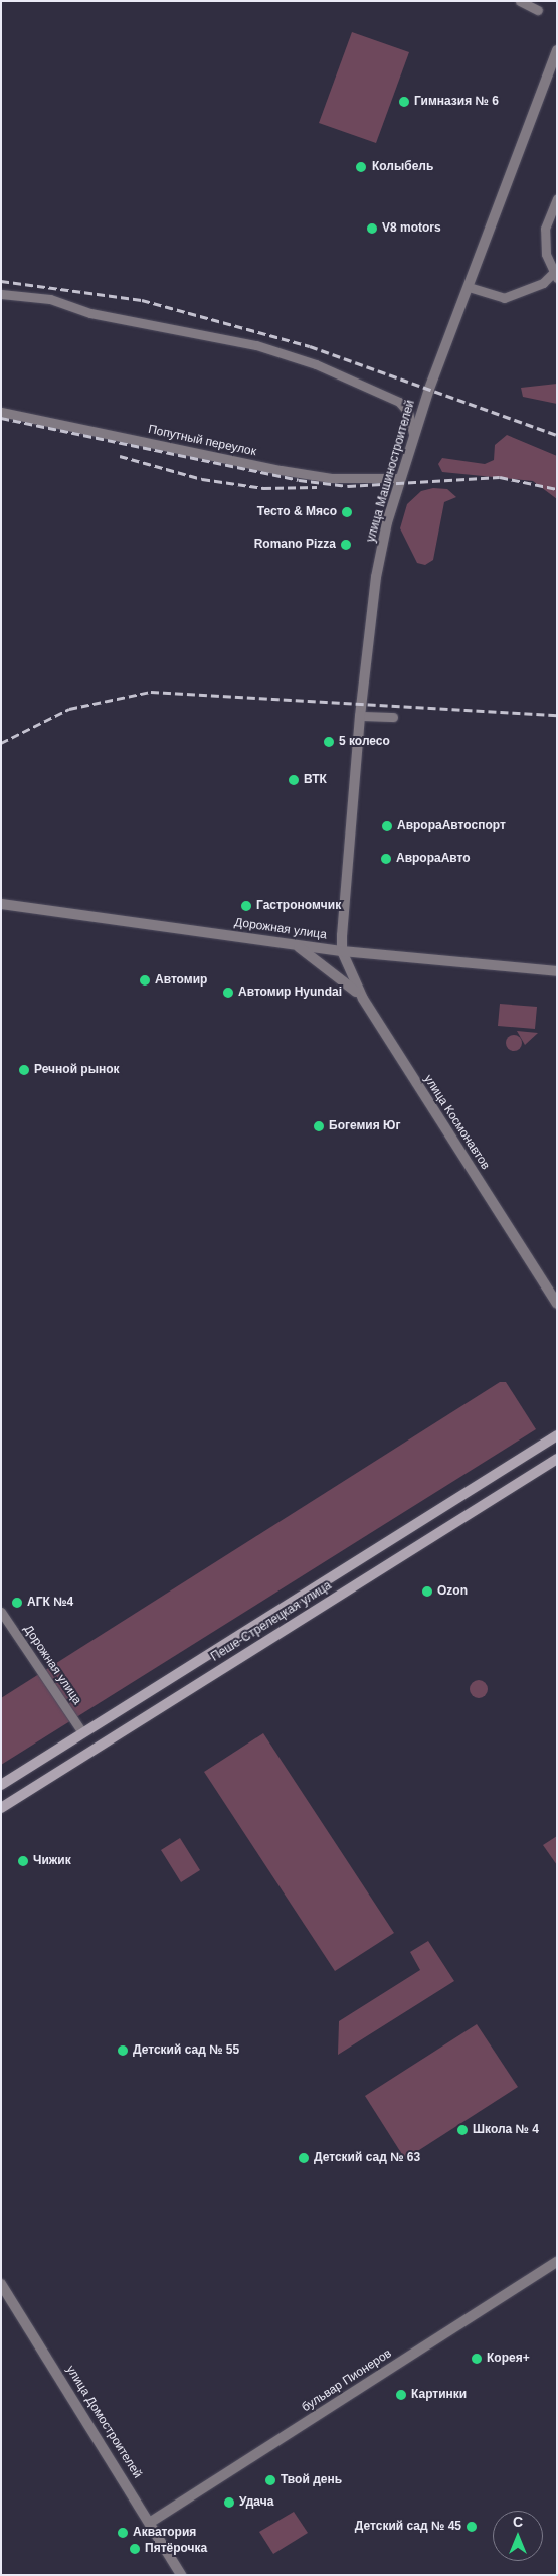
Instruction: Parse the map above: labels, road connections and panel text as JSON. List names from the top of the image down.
{
  "streets": {
    "main road": ["Пеше-Стрелецкая улица"],
    "street": [
      "Попутный переулок",
      "улица Машиностроителей",
      "Дорожная улица",
      "улица Космонавтов",
      "бульвар Пионеров",
      "улица Домостроителей"
    ]
  },
  "crossings": [
    ["Попутный переулок", "улица Машиностроителей"],
    ["улица Машиностроителей", "Дорожная улица"],
    ["улица Машиностроителей", "улица Космонавтов"],
    ["Дорожная улица", "улица Космонавтов"],
    ["Дорожная улица", "Пеше-Стрелецкая улица"],
    ["бульвар Пионеров", "улица Домостроителей"]
  ],
  "places": [
    "Гимназия № 6",
    "Колыбель",
    "V8 motors",
    "Тесто & Мясо",
    "Romano Pizza",
    "5 колесо",
    "ВТК",
    "АврораАвтоспорт",
    "АврораАвто",
    "Гастрономчик",
    "Автомир",
    "Автомир Hyundai",
    "Речной рынок",
    "Богемия Юг",
    "Ozon",
    "АГК №4",
    "Чижик",
    "Детский сад № 55",
    "Школа № 4",
    "Детский сад № 63",
    "Корея+",
    "Картинки",
    "Твой день",
    "Удача",
    "Детский сад № 45",
    "Акватория",
    "Пятёрочка"
  ],
  "north": "top"
}
